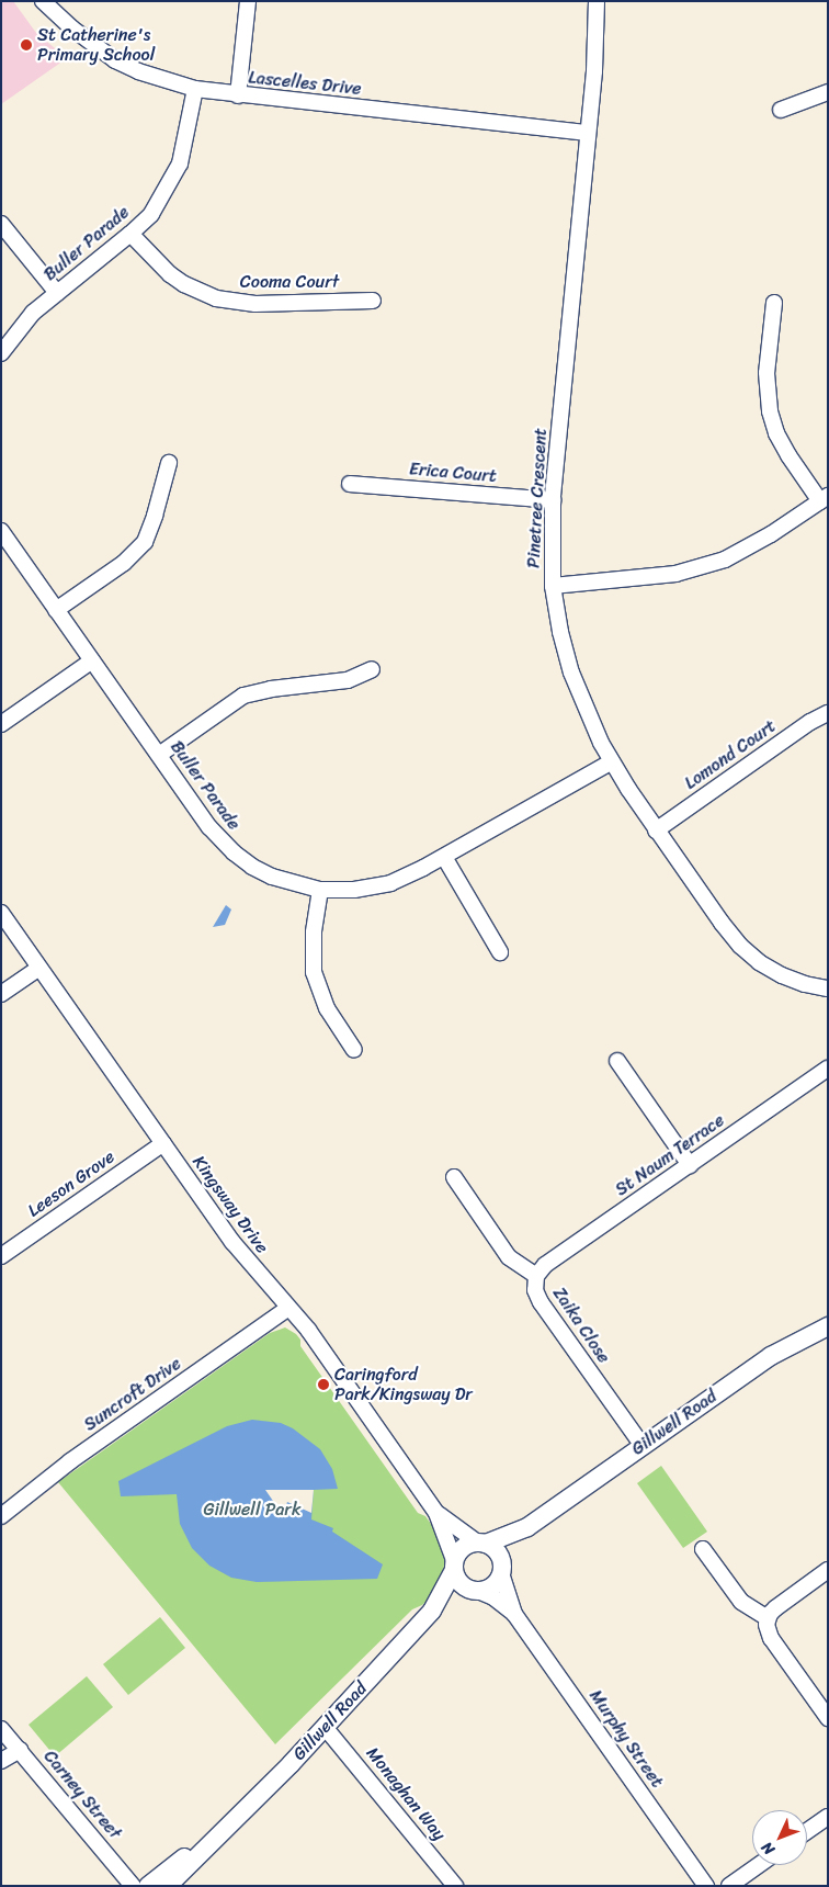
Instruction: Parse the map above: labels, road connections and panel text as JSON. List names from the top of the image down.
{
  "streets": {
    "street": [
      "Lascelles Drive",
      "Buller Parade",
      "Cooma Court",
      "Erica Court",
      "Pinetree Crescent",
      "Lomond Court",
      "St Naum Terrace",
      "Leeson Grove",
      "Kingsway Drive",
      "Zaika Close",
      "Suncroft Drive",
      "Gillwell Road",
      "Murphy Street",
      "Monaghan Way",
      "Carney Street"
    ]
  },
  "crossings": [
    ["Lascelles Drive", "Buller Parade"],
    ["Lascelles Drive", "Pinetree Crescent"],
    ["Buller Parade", "Cooma Court"],
    ["Buller Parade", "Pinetree Crescent"],
    ["Erica Court", "Pinetree Crescent"],
    ["Pinetree Crescent", "Lomond Court"],
    ["St Naum Terrace", "Zaika Close"],
    ["Leeson Grove", "Kingsway Drive"],
    ["Kingsway Drive", "Suncroft Drive"],
    ["Kingsway Drive", "Gillwell Road"],
    ["Kingsway Drive", "Murphy Street"],
    ["Zaika Close", "Gillwell Road"],
    ["Gillwell Road", "Murphy Street"],
    ["Gillwell Road", "Monaghan Way"]
  ],
  "parks": ["Gillwell Park"],
  "places": ["St Catherine's Primary School", "Caringford Park/Kingsway Dr"],
  "north": "bottom left"
}
